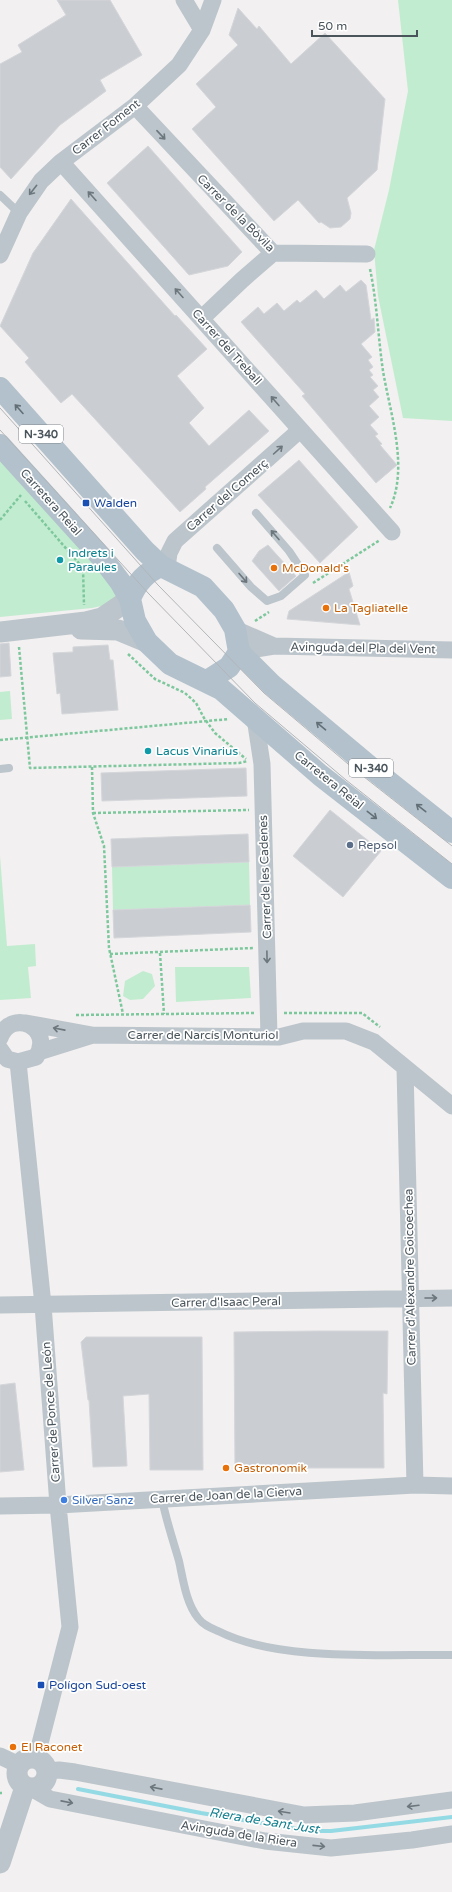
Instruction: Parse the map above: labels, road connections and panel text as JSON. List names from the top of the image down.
{
  "streets": {
    "main road": ["N-340", "Carretera Reial"],
    "street": [
      "Carrer Foment",
      "Carrer de la Bòvila",
      "Carrer del Treball",
      "Carrer del Comerç",
      "Avinguda del Pla del Vent",
      "Carrer de les Cadenes",
      "Carrer de Narcís Monturiol",
      "Carrer d'Alexandre Goicoechea",
      "Carrer d'Isaac Peral",
      "Carrer de Ponce de León",
      "Carrer de Joan de la Cierva",
      "Avinguda de la Riera"
    ]
  },
  "crossings": [
    ["Carrer Foment", "Carrer de la Bòvila"],
    ["Carrer Foment", "Carrer del Treball"],
    ["Carrer del Treball", "Carrer del Comerç"],
    ["N-340", "Carrer del Comerç"],
    ["N-340", "Carretera Reial"],
    ["N-340", "Avinguda del Pla del Vent"],
    ["Carrer del Comerç", "Carretera Reial"],
    ["Carrer del Comerç", "Avinguda del Pla del Vent"],
    ["Carretera Reial", "Avinguda del Pla del Vent"],
    ["Carretera Reial", "Carrer de les Cadenes"],
    ["Carrer de les Cadenes", "Carrer de Narcís Monturiol"],
    ["Carrer de Narcís Monturiol", "Carrer d'Alexandre Goicoechea"],
    ["Carrer d'Alexandre Goicoechea", "Carrer d'Isaac Peral"],
    ["Carrer d'Alexandre Goicoechea", "Carrer de Joan de la Cierva"],
    ["Carrer d'Isaac Peral", "Carrer de Ponce de León"],
    ["Carrer de Ponce de León", "Carrer de Joan de la Cierva"]
  ],
  "one_way": ["Carrer de la Bòvila", "Carrer del Treball", "Carrer del Comerç"],
  "water": ["Riera de Sant Just"],
  "places": {
    "transit": ["Walden", "Polígon Sud-oest"],
    "other": [
      "Indrets i Paraules",
      "McDonald's",
      "La Tagliatelle",
      "Lacus Vinarius",
      "Repsol",
      "Gastronomik",
      "Silver Sanz",
      "El Raconet"
    ]
  },
  "scale_bar": "50 m"
}
